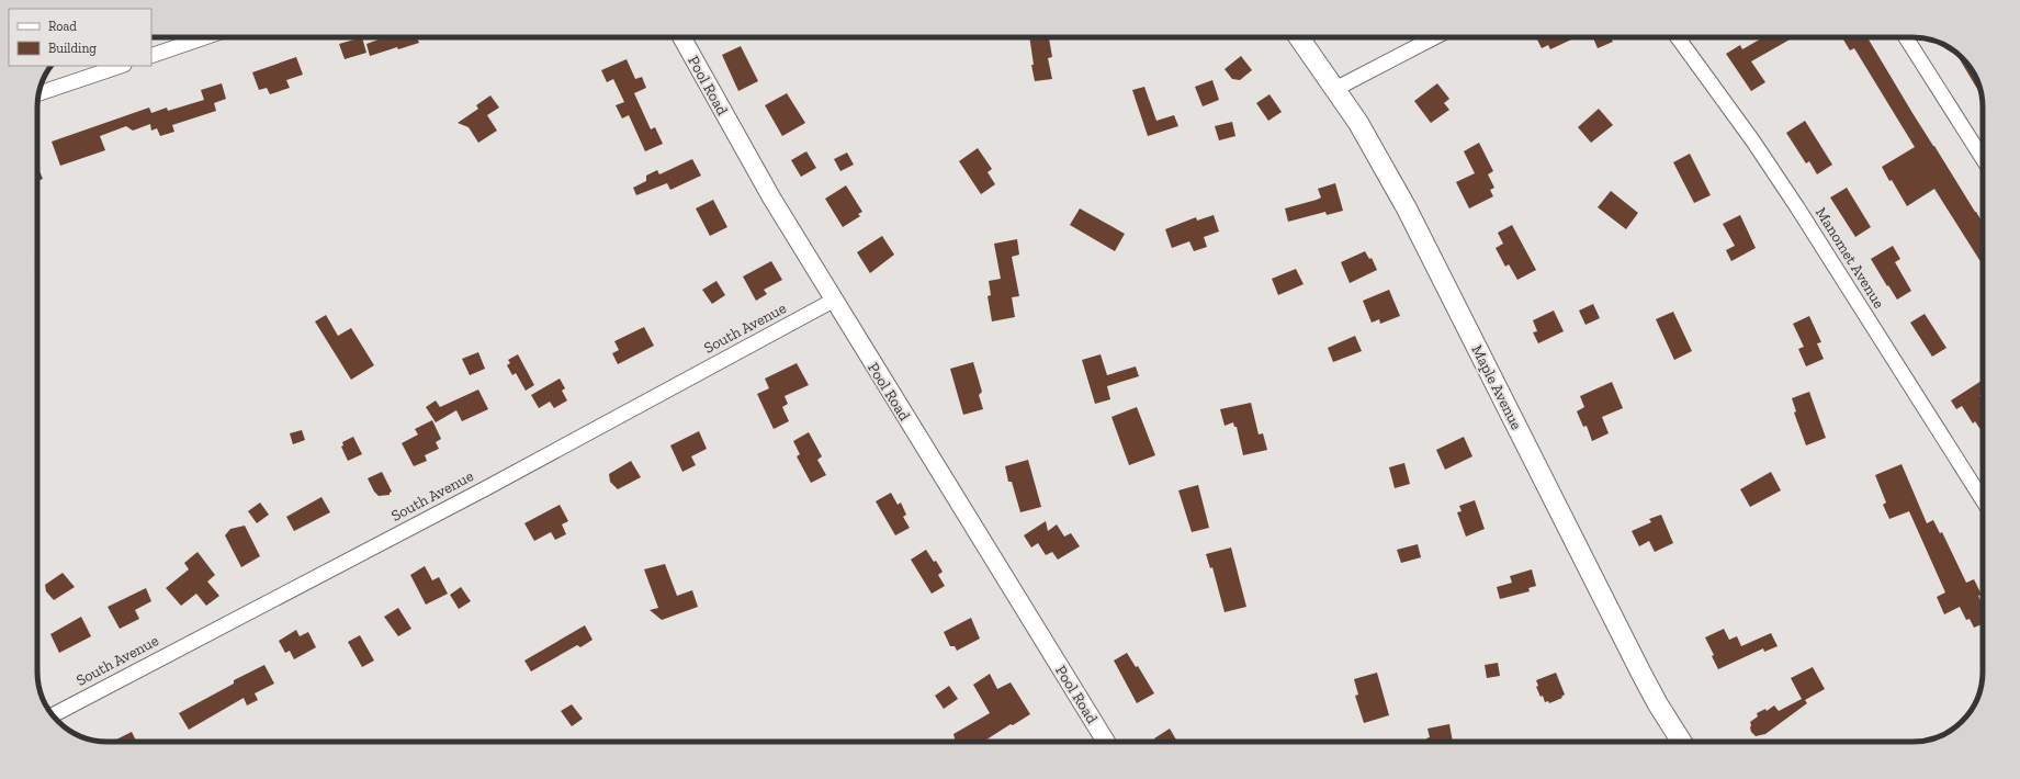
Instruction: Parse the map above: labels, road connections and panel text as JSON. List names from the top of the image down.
{
  "streets": {
    "main road": ["Maple Avenue"],
    "street": ["Pool Road", "Manomet Avenue", "South Avenue"]
  },
  "crossings": [
    ["Pool Road", "South Avenue"]
  ],
  "legend": ["Road", "Building"]
}
